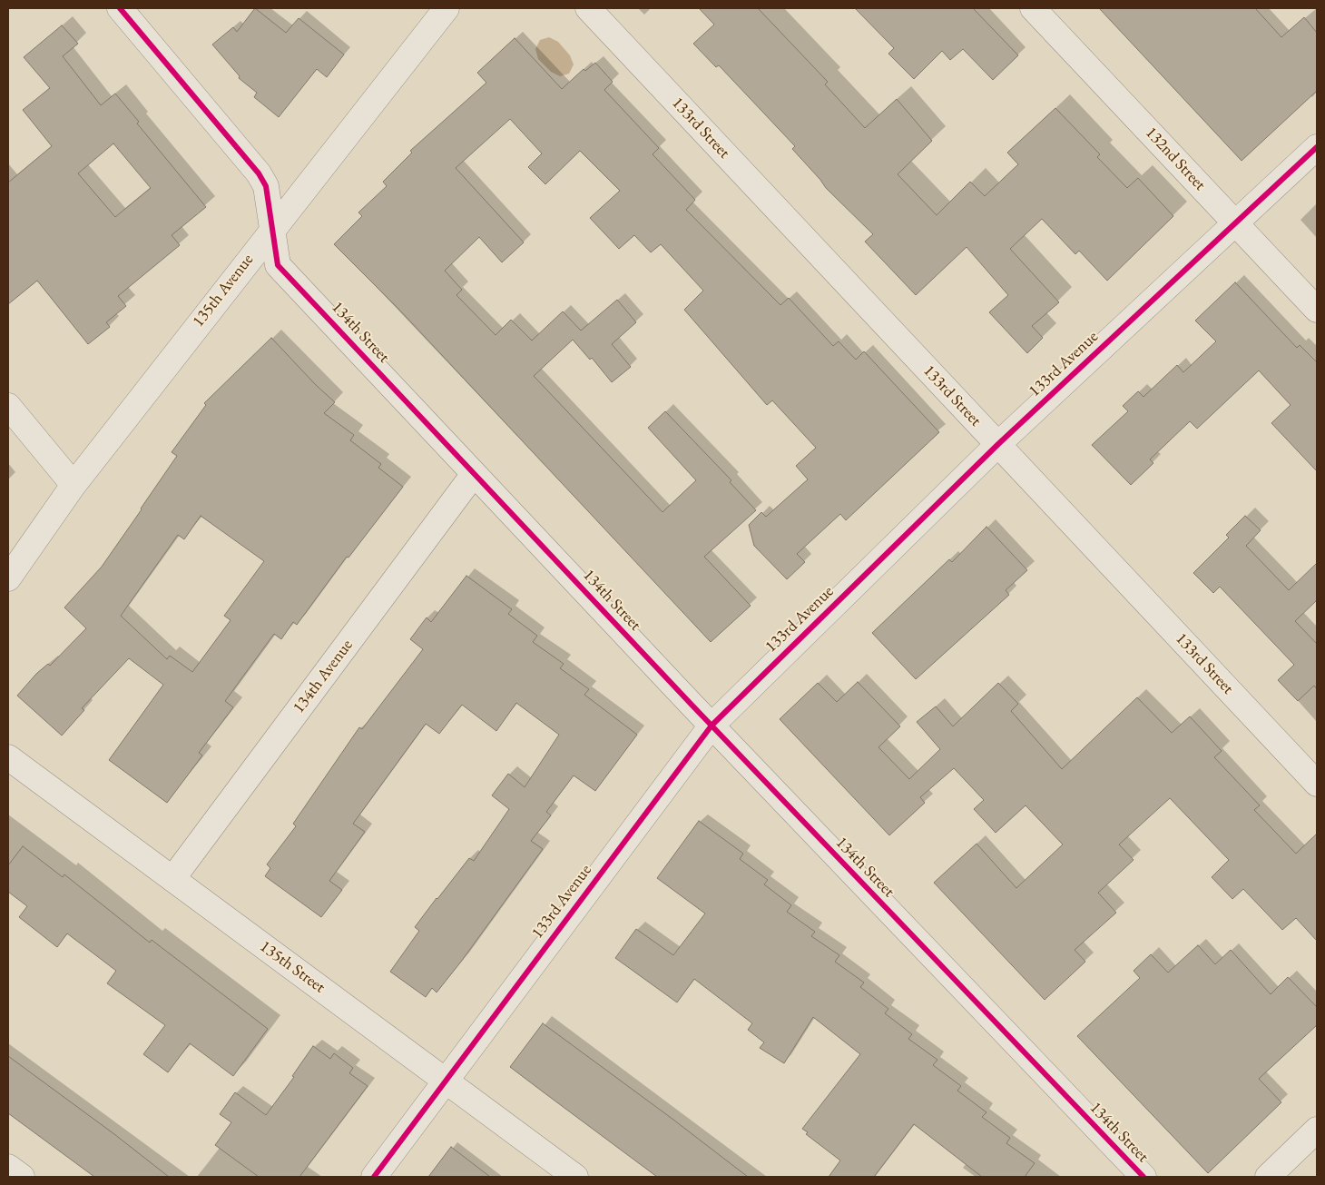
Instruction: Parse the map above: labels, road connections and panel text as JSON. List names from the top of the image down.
{
  "streets": {
    "street": [
      "133rd Street",
      "132nd Street",
      "135th Avenue",
      "134th Street",
      "133rd Avenue",
      "134th Avenue",
      "135th Street"
    ]
  },
  "crossings": [
    ["133rd Street", "133rd Avenue"],
    ["132nd Street", "133rd Avenue"],
    ["135th Avenue", "134th Street"],
    ["134th Street", "133rd Avenue"],
    ["134th Street", "134th Avenue"],
    ["133rd Avenue", "135th Street"],
    ["134th Avenue", "135th Street"]
  ]
}
